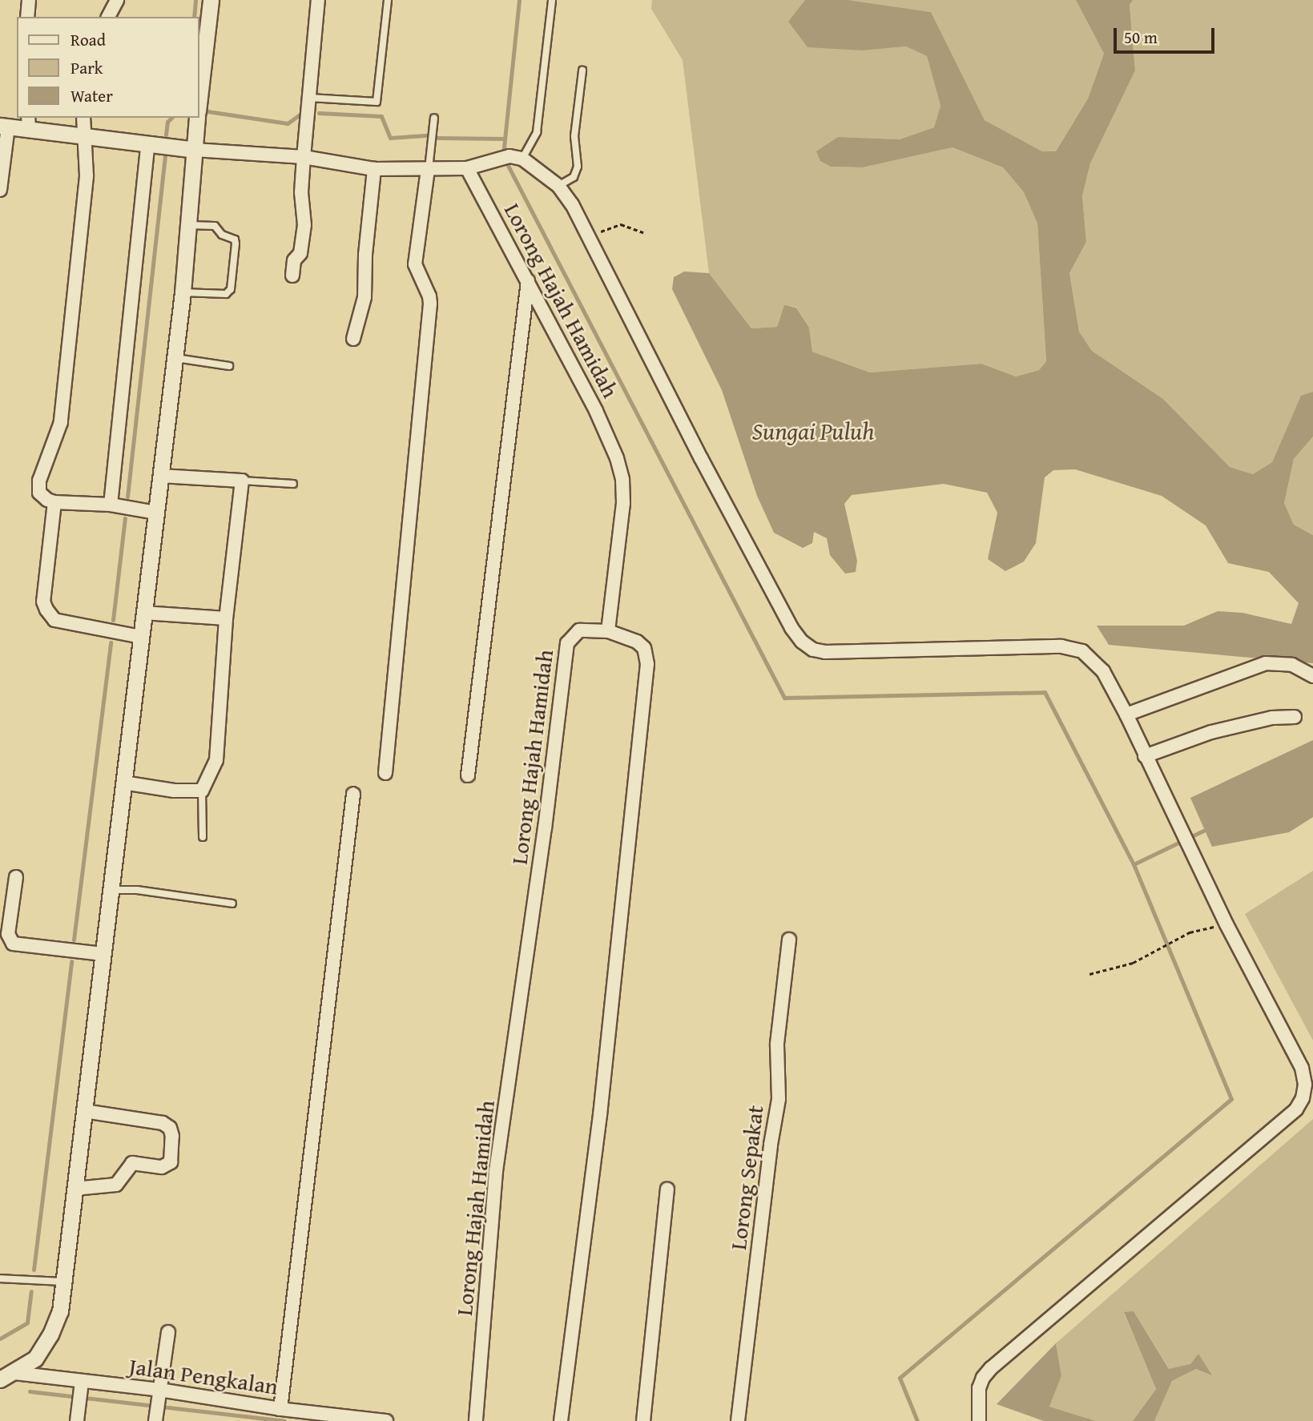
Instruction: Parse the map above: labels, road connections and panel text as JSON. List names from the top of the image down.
{
  "streets": {
    "street": ["Lorong Hajah Hamidah", "Lorong Sepakat", "Jalan Pengkalan"]
  },
  "water": ["Sungai Puluh"],
  "legend": ["Road", "Park", "Water"],
  "scale_bar": "50 m"
}
